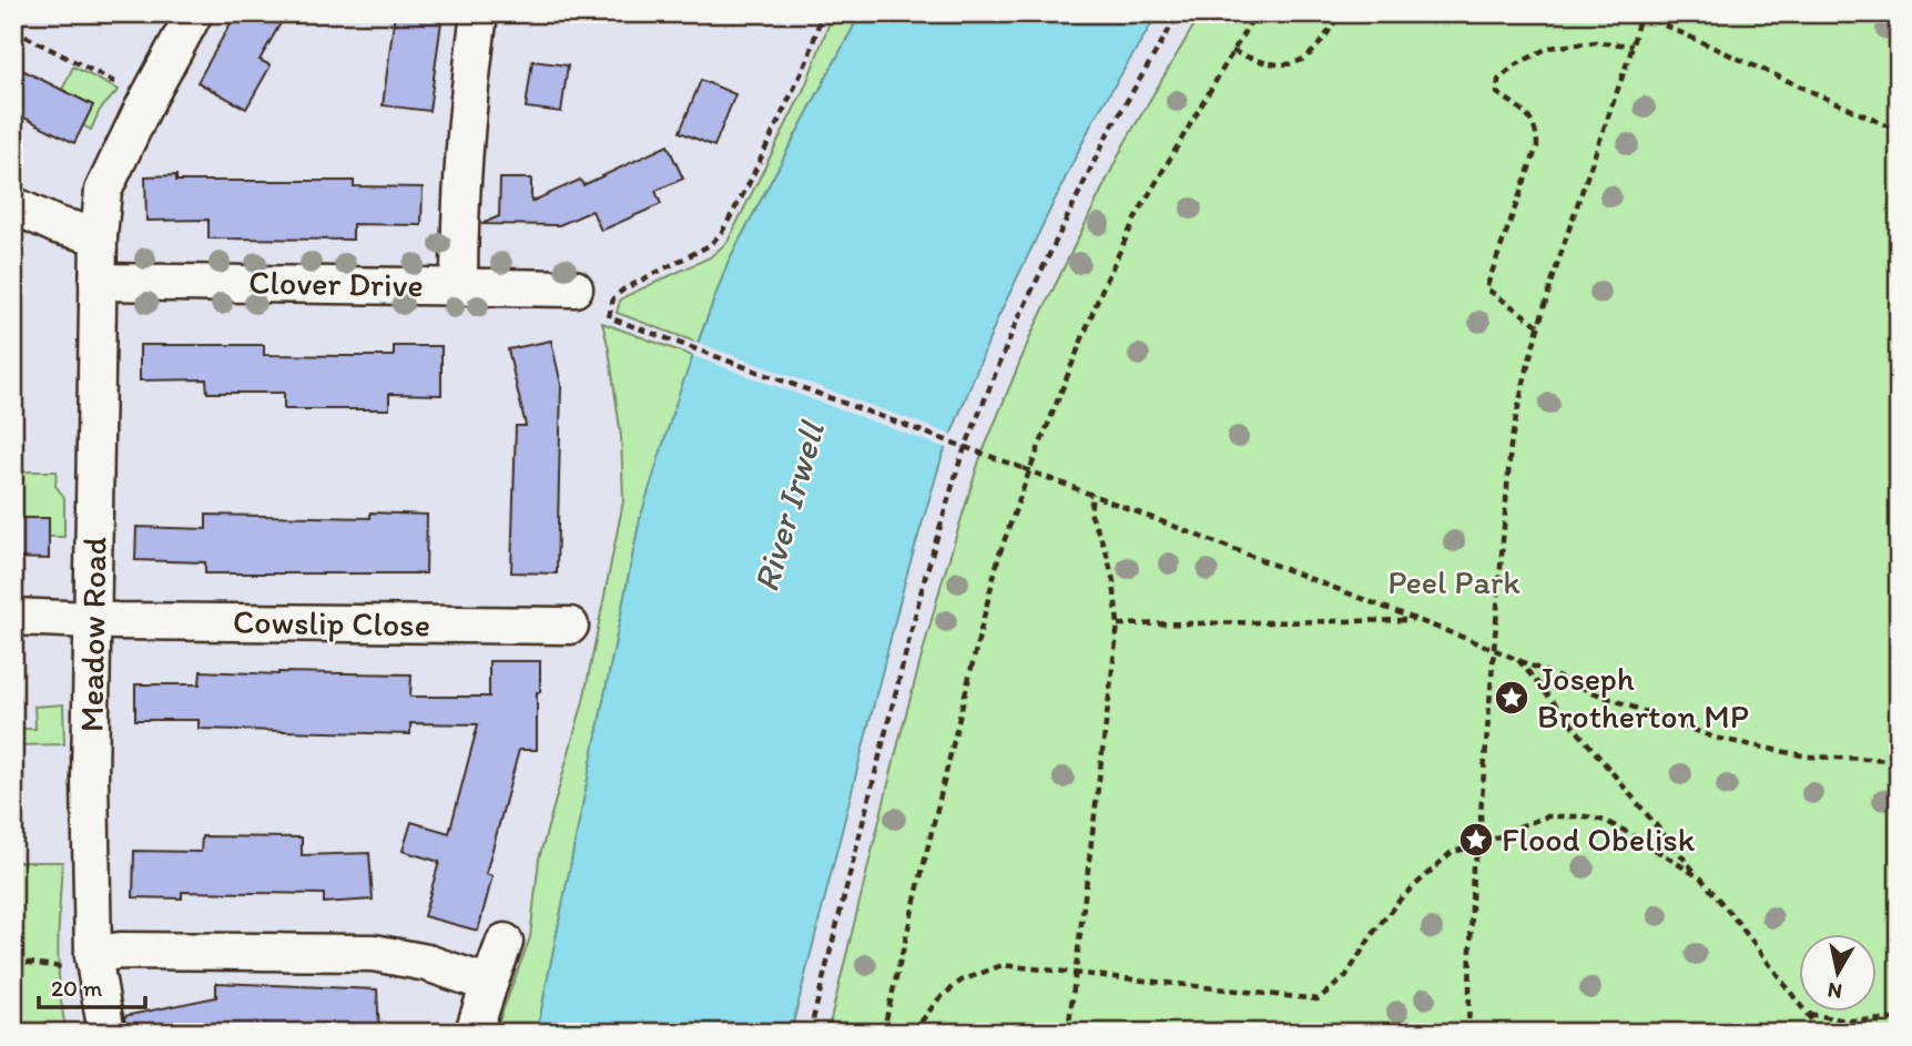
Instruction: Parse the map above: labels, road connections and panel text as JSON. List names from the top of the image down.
{
  "streets": {
    "street": ["Clover Drive", "Cowslip Close", "Meadow Road"]
  },
  "crossings": [
    ["Clover Drive", "Meadow Road"],
    ["Cowslip Close", "Meadow Road"]
  ],
  "water": ["River Irwell"],
  "parks": ["Peel Park"],
  "places": {
    "place": ["Joseph Brotherton MP", "Flood Obelisk"]
  },
  "scale_bar": "20 m",
  "north": "bottom"
}
